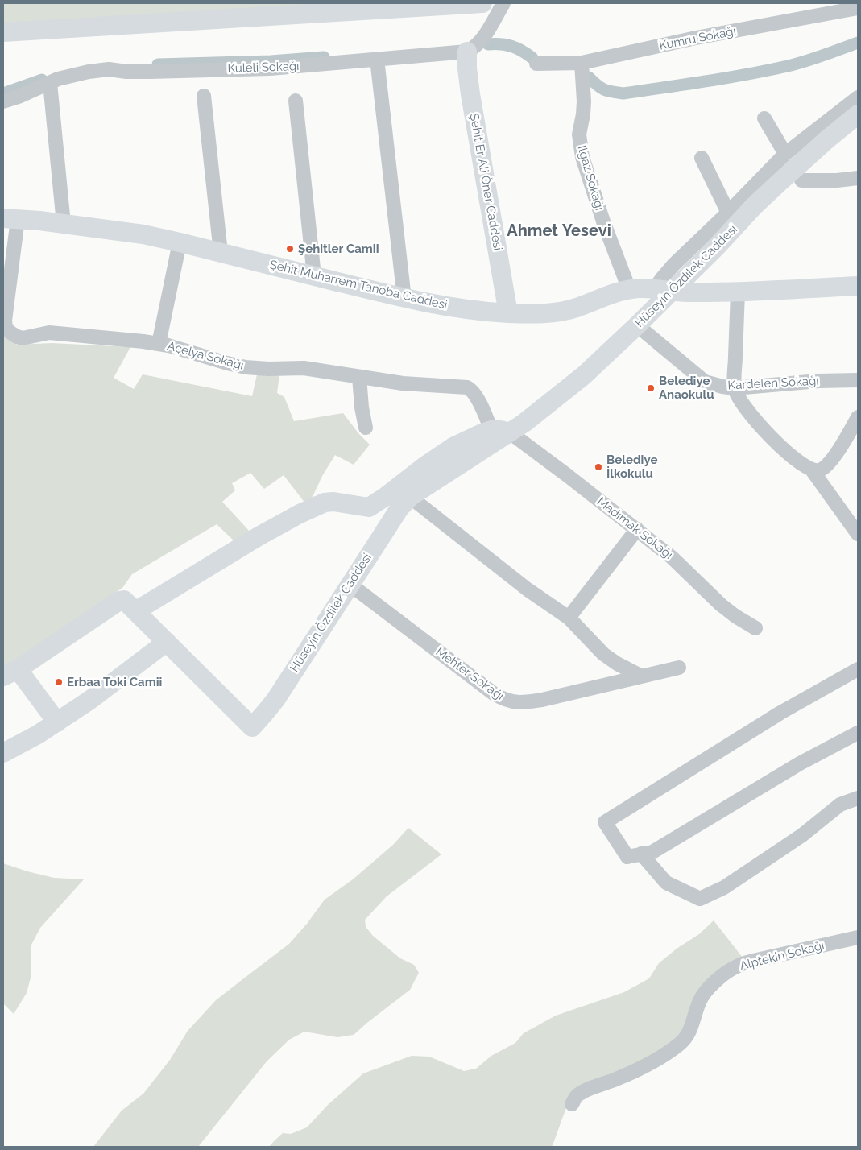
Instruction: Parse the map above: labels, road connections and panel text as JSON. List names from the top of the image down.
{
  "streets": {
    "street": [
      "Kumru Sokağı",
      "Kuleli Sokağı",
      "Ilgaz Sokağı",
      "Şehit Er Ali Öner Caddesi",
      "Hüseyin Özdilek Caddesi",
      "Şehit Muharrem Tanoba Caddesi",
      "Açelya Sokağı",
      "Kardelen Sokağı",
      "Madımak Sokağı",
      "Mehter Sokağı",
      "Alptekin Sokağı"
    ]
  },
  "crossings": [
    ["Kumru Sokağı", "Ilgaz Sokağı"],
    ["Kuleli Sokağı", "Şehit Er Ali Öner Caddesi"],
    ["Ilgaz Sokağı", "Şehit Muharrem Tanoba Caddesi"],
    ["Şehit Er Ali Öner Caddesi", "Şehit Muharrem Tanoba Caddesi"],
    ["Hüseyin Özdilek Caddesi", "Şehit Muharrem Tanoba Caddesi"],
    ["Hüseyin Özdilek Caddesi", "Açelya Sokağı"],
    ["Hüseyin Özdilek Caddesi", "Kardelen Sokağı"],
    ["Hüseyin Özdilek Caddesi", "Madımak Sokağı"],
    ["Hüseyin Özdilek Caddesi", "Mehter Sokağı"],
    ["Şehit Muharrem Tanoba Caddesi", "Açelya Sokağı"],
    ["Açelya Sokağı", "Madımak Sokağı"]
  ],
  "districts": ["Ahmet Yesevi"],
  "places": [
    "Şehitler Camii",
    "Belediye Anaokulu",
    "Belediye İlkokulu",
    "Erbaa Toki Camii"
  ]
}
